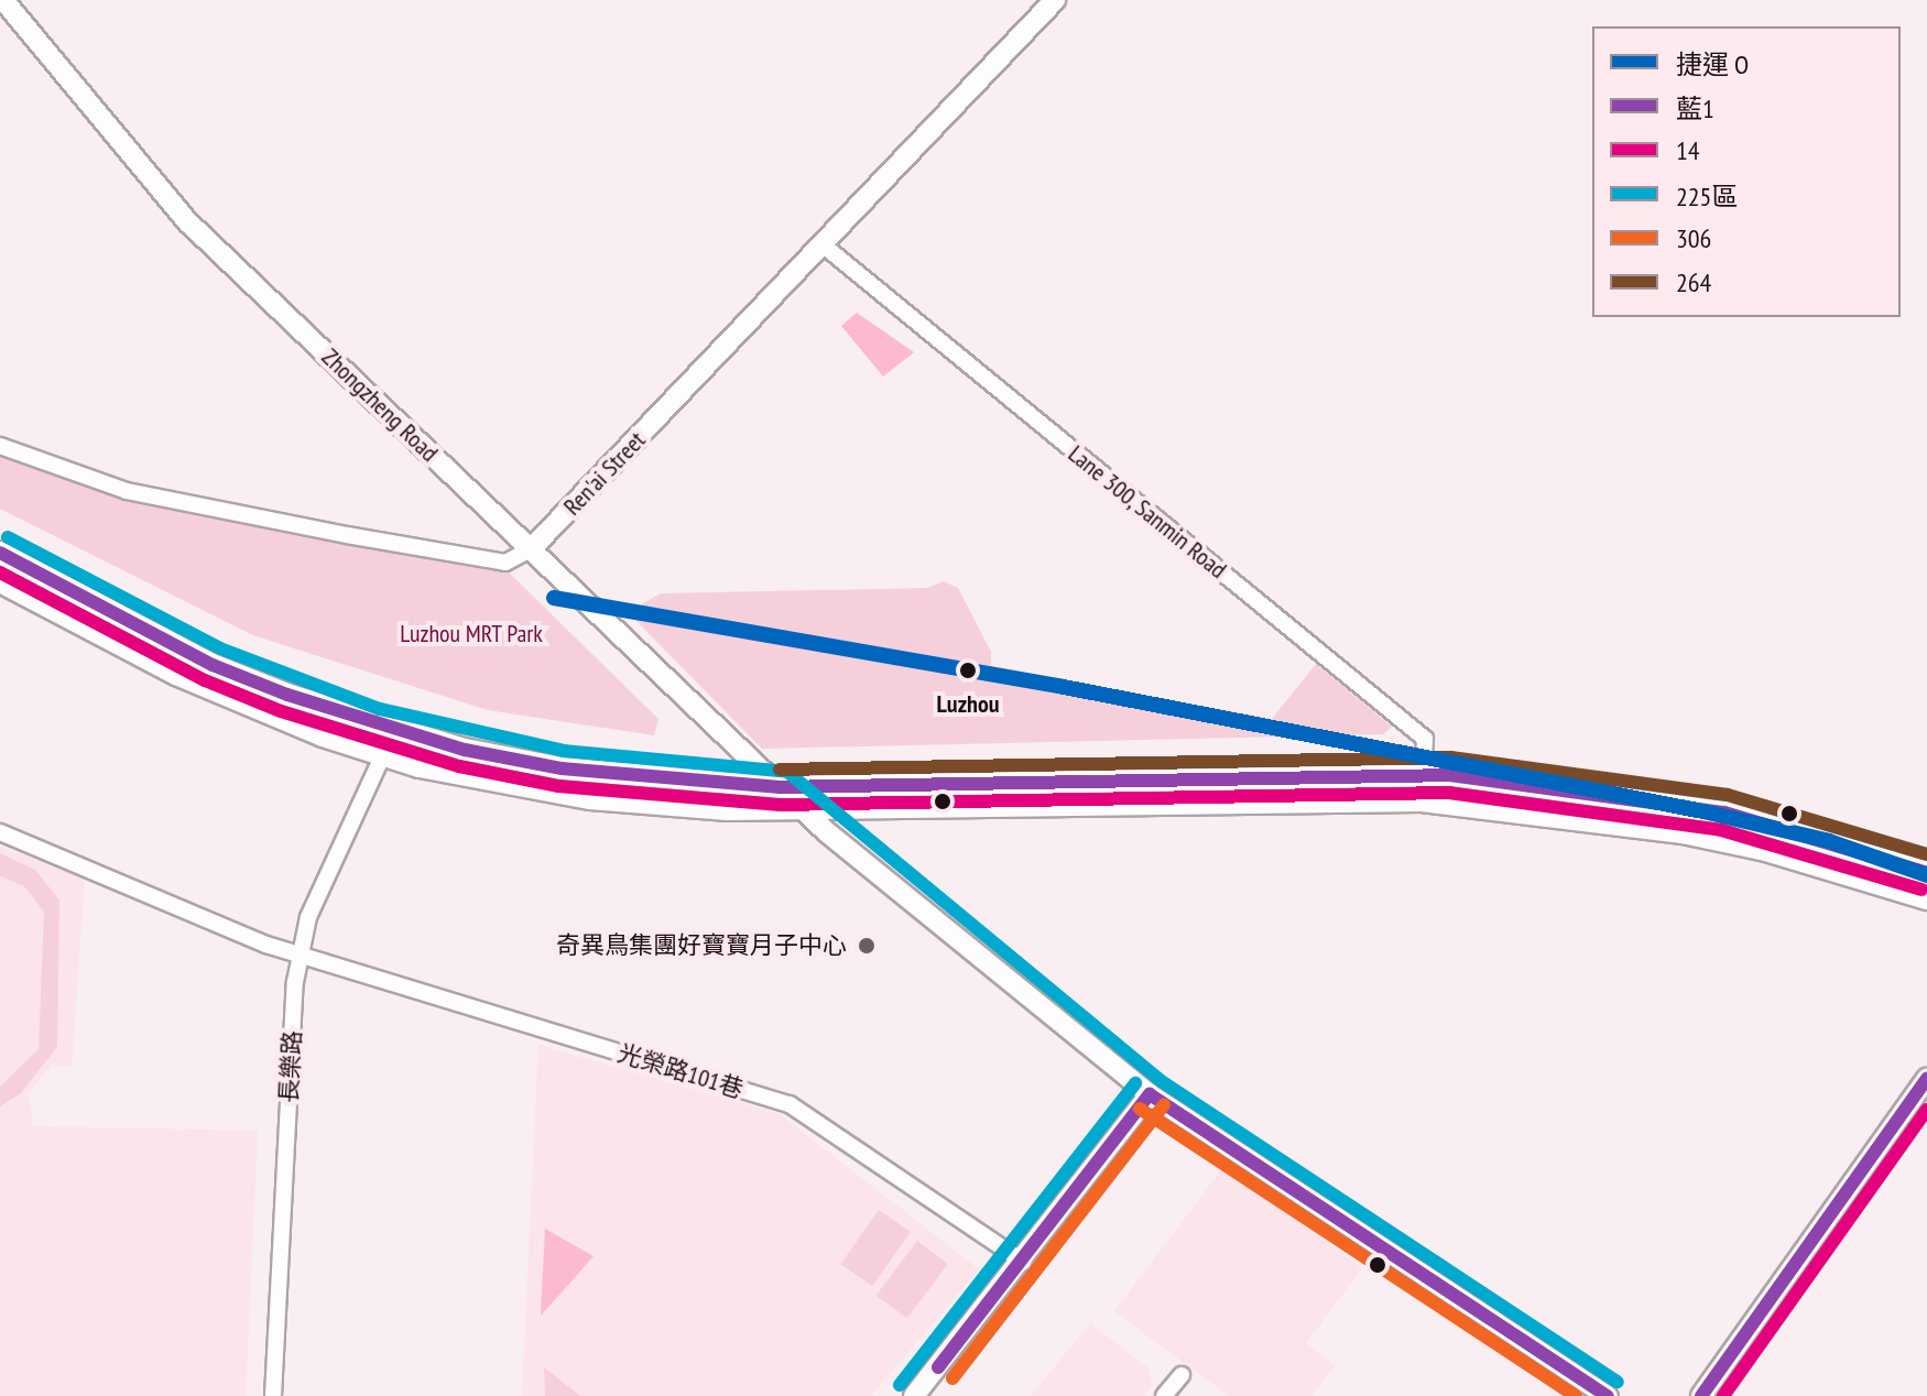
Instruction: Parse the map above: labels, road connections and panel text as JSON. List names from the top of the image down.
{
  "streets": {
    "street": [
      "Zhongzheng Road",
      "Ren'ai Street",
      "Lane 300, Sanmin Road",
      "長樂路",
      "光榮路101巷"
    ]
  },
  "crossings": [
    ["Zhongzheng Road", "Ren'ai Street"],
    ["Ren'ai Street", "Lane 300, Sanmin Road"],
    ["長樂路", "光榮路101巷"]
  ],
  "parks": ["Luzhou MRT Park"],
  "places": ["Luzhou", "奇異鳥集團好寶寶月子中心"],
  "lines": [
    "transit line 225區",
    "transit line 藍1",
    "transit line 14",
    "metro line O",
    "transit line 264",
    "transit line 306"
  ],
  "legend": [
    "捷運 O",
    "藍1",
    "14",
    "225區",
    "306",
    "264"
  ]
}
